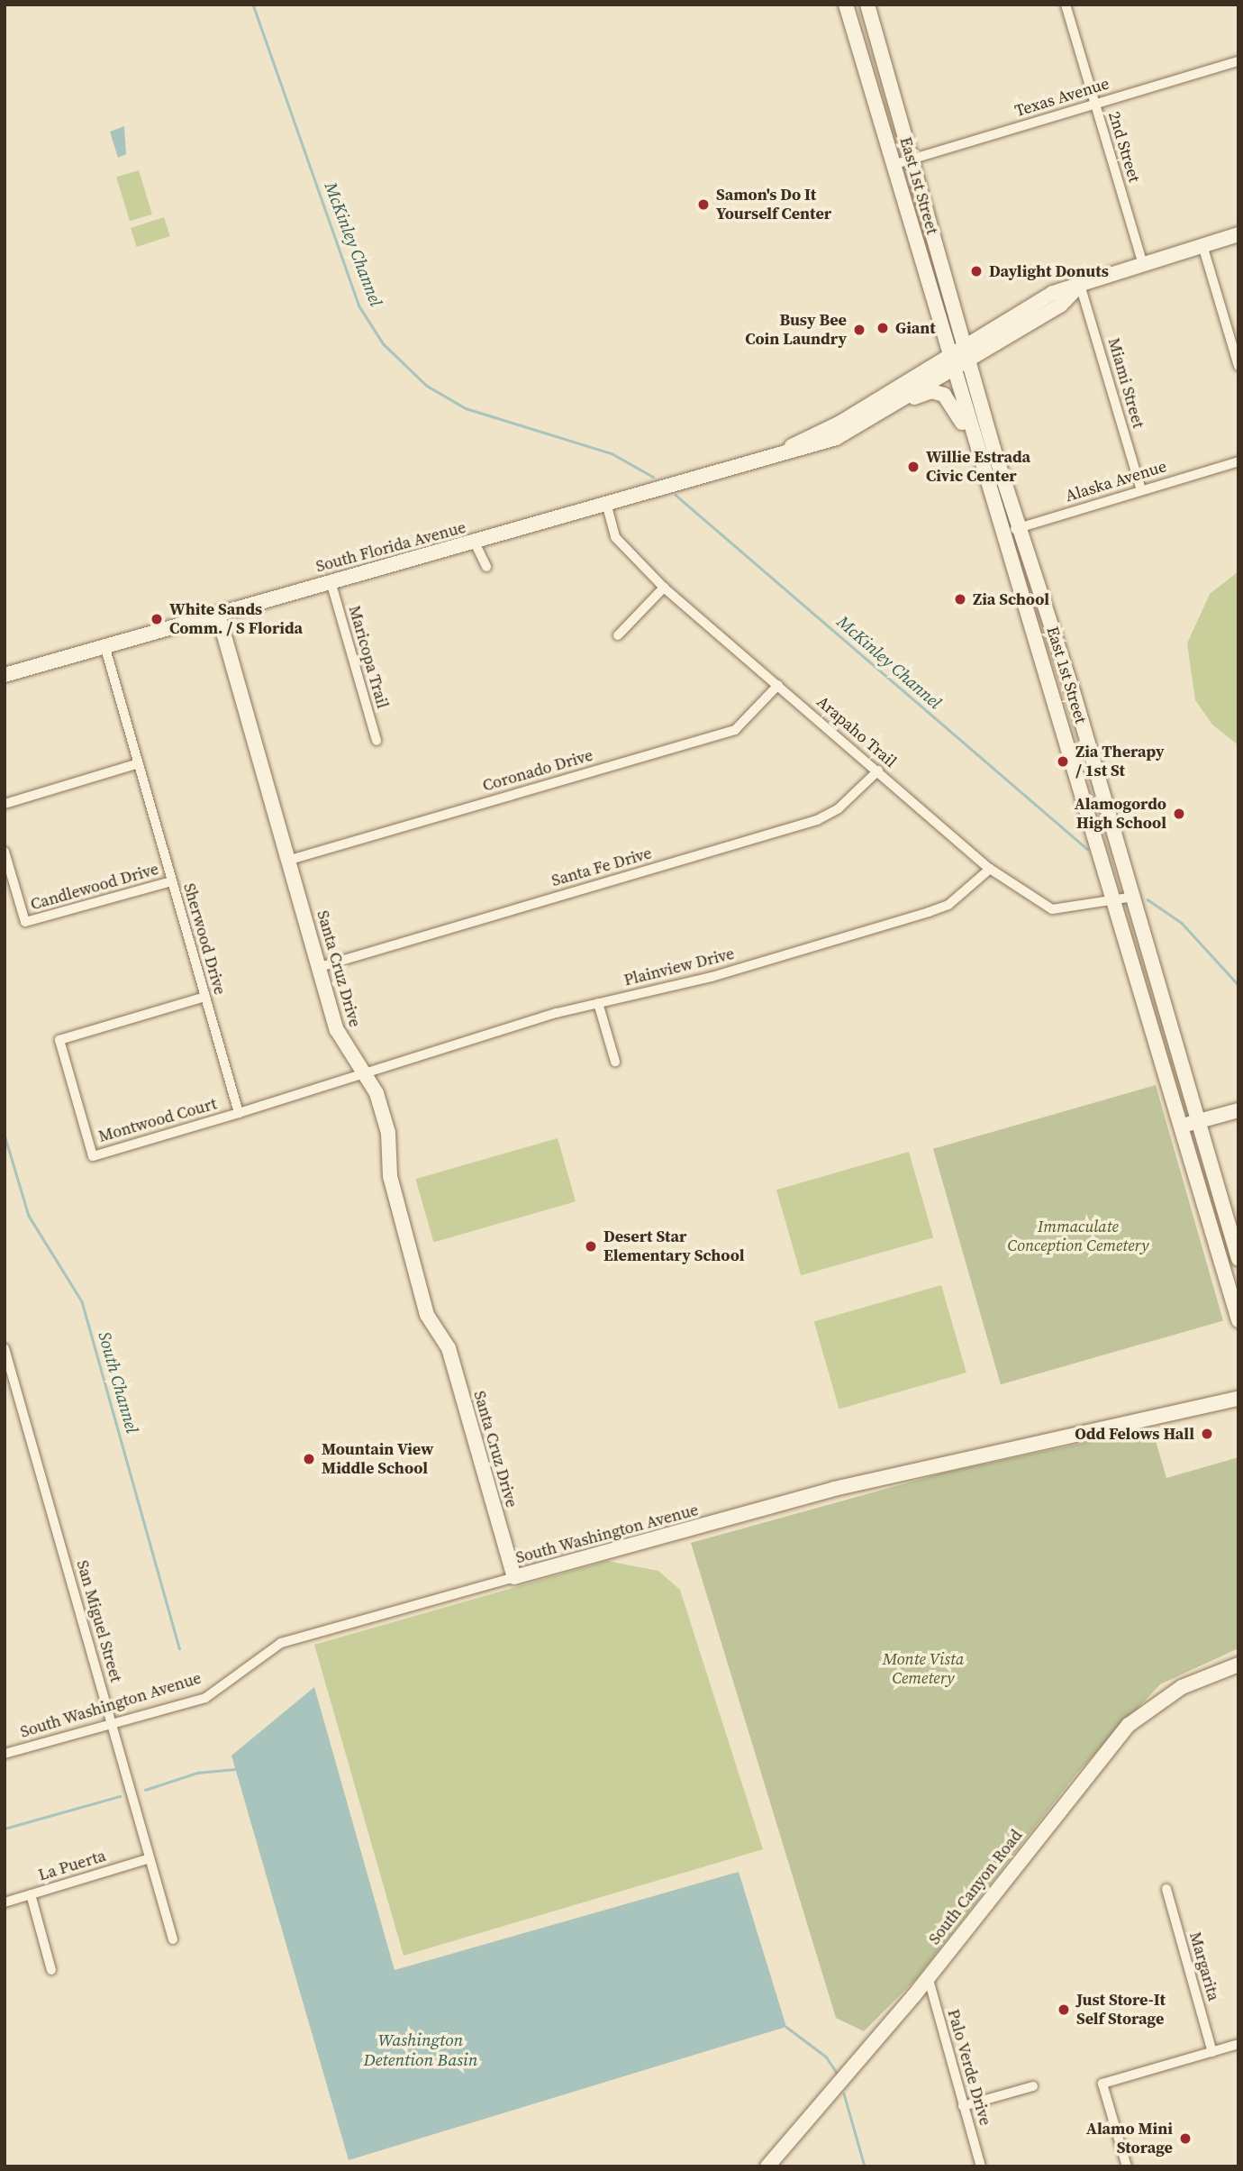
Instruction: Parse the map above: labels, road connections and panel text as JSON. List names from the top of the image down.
{
  "streets": {
    "main road": [
      "East 1st Street",
      "South Florida Avenue",
      "Santa Cruz Drive",
      "South Washington Avenue",
      "South Canyon Road"
    ],
    "street": [
      "Texas Avenue",
      "2nd Street",
      "Miami Street",
      "Alaska Avenue",
      "Maricopa Trail",
      "Arapaho Trail",
      "Coronado Drive",
      "Santa Fe Drive",
      "Candlewood Drive",
      "Sherwood Drive",
      "Plainview Drive",
      "Montwood Court",
      "San Miguel Street",
      "La Puerta",
      "Margarita",
      "Palo Verde Drive"
    ]
  },
  "crossings": [
    ["Texas Avenue", "2nd Street"],
    ["Texas Avenue", "East 1st Street"],
    ["2nd Street", "South Florida Avenue"],
    ["East 1st Street", "Alaska Avenue"],
    ["East 1st Street", "South Florida Avenue"],
    ["East 1st Street", "Arapaho Trail"],
    ["Miami Street", "Alaska Avenue"],
    ["Miami Street", "South Florida Avenue"],
    ["South Florida Avenue", "Maricopa Trail"],
    ["South Florida Avenue", "Arapaho Trail"],
    ["South Florida Avenue", "Sherwood Drive"],
    ["South Florida Avenue", "Santa Cruz Drive"],
    ["Arapaho Trail", "Coronado Drive"],
    ["Arapaho Trail", "Santa Fe Drive"],
    ["Arapaho Trail", "Plainview Drive"],
    ["Coronado Drive", "Santa Cruz Drive"],
    ["Santa Fe Drive", "Santa Cruz Drive"],
    ["Candlewood Drive", "Sherwood Drive"],
    ["Sherwood Drive", "Montwood Court"],
    ["Plainview Drive", "Santa Cruz Drive"],
    ["Santa Cruz Drive", "South Washington Avenue"],
    ["South Washington Avenue", "San Miguel Street"],
    ["San Miguel Street", "La Puerta"],
    ["South Canyon Road", "Palo Verde Drive"]
  ],
  "water": ["McKinley Channel", "South Channel", "Washington Detention Basin"],
  "parks": ["Immaculate Conception Cemetery", "Monte Vista Cemetery"],
  "places": [
    "Samon's Do It Yourself Center",
    "Daylight Donuts",
    "Giant",
    "Busy Bee Coin Laundry",
    "Willie Estrada Civic Center",
    "Zia School",
    "White Sands Comm. / S Florida",
    "Zia Therapy / 1st St",
    "Alamogordo High School",
    "Desert Star Elementary School",
    "Odd Felows Hall",
    "Mountain View Middle School",
    "Just Store-It Self Storage",
    "Alamo Mini Storage"
  ]
}
